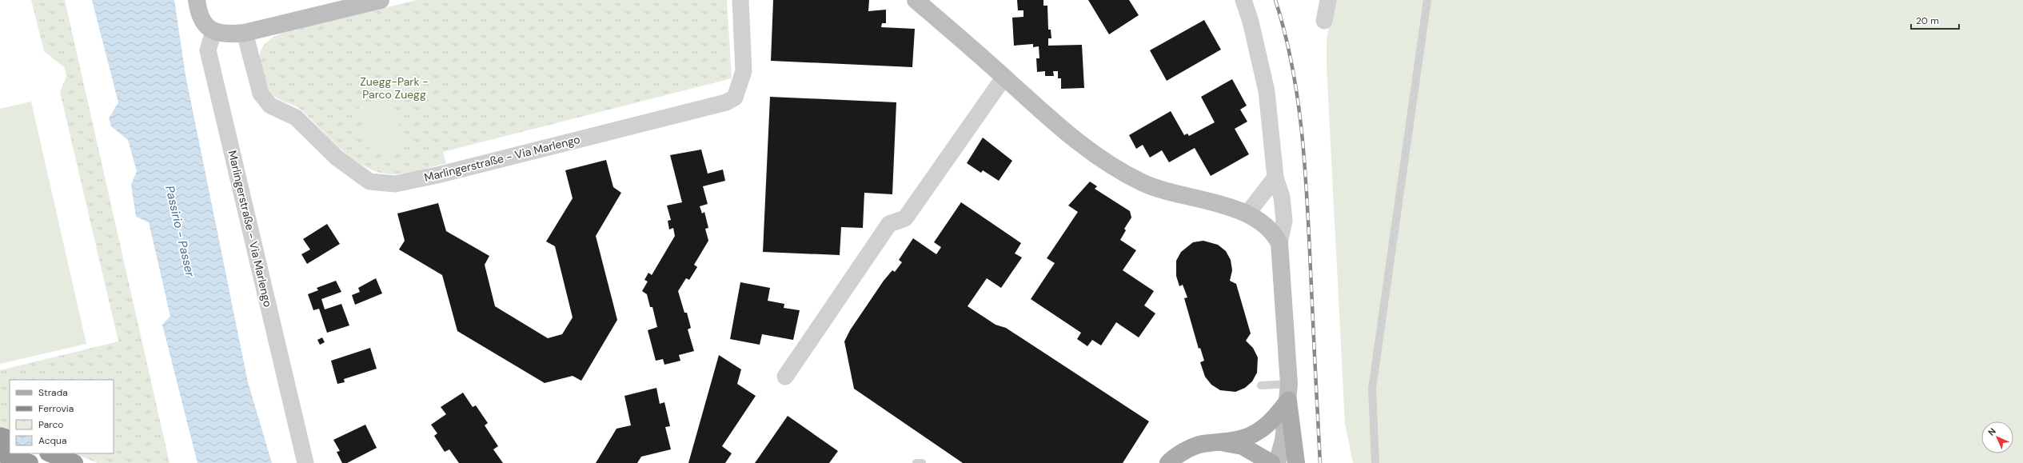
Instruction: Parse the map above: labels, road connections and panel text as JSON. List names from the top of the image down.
{
  "streets": {
    "street": ["Marlingerstraße - Via Marlengo"]
  },
  "water": ["Passirio - Passer"],
  "parks": ["Zuegg-Park - Parco Zuegg"],
  "legend": [
    "Strada",
    "Ferrovia",
    "Parco",
    "Acqua"
  ],
  "scale_bar": "20 m",
  "north": "top left"
}
